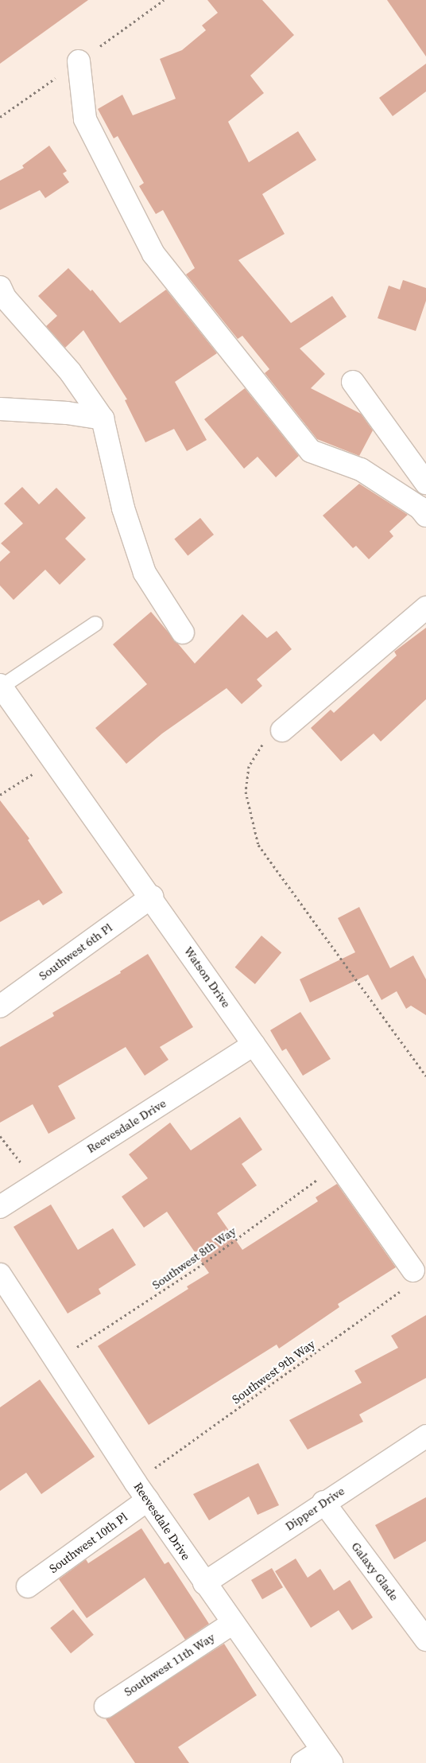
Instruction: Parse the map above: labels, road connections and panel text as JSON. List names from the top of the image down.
{
  "streets": {
    "street": [
      "Southwest 6th Pl",
      "Watson Drive",
      "Reevesdale Drive",
      "Dipper Drive",
      "Southwest 10th Pl",
      "Galaxy Glade",
      "Southwest 11th Way"
    ],
    "path": ["Southwest 8th Way", "Southwest 9th Way"]
  },
  "crossings": [
    ["Southwest 6th Pl", "Watson Drive"],
    ["Watson Drive", "Reevesdale Drive"],
    ["Watson Drive", "Southwest 8th Way"],
    ["Watson Drive", "Southwest 9th Way"],
    ["Reevesdale Drive", "Southwest 8th Way"],
    ["Reevesdale Drive", "Southwest 9th Way"],
    ["Reevesdale Drive", "Dipper Drive"],
    ["Reevesdale Drive", "Southwest 10th Pl"],
    ["Reevesdale Drive", "Southwest 11th Way"],
    ["Dipper Drive", "Galaxy Glade"]
  ]
}
